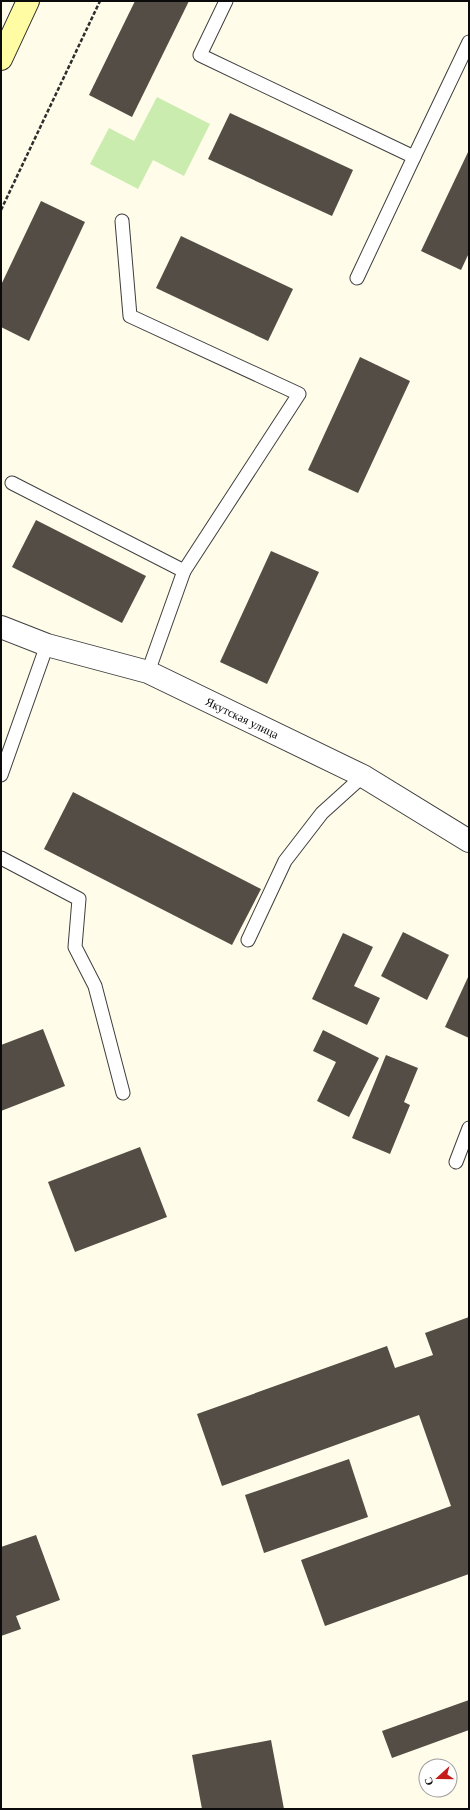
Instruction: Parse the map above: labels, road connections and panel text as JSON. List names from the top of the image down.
{
  "streets": {
    "street": ["Якутская улица"]
  },
  "north": "left"
}
